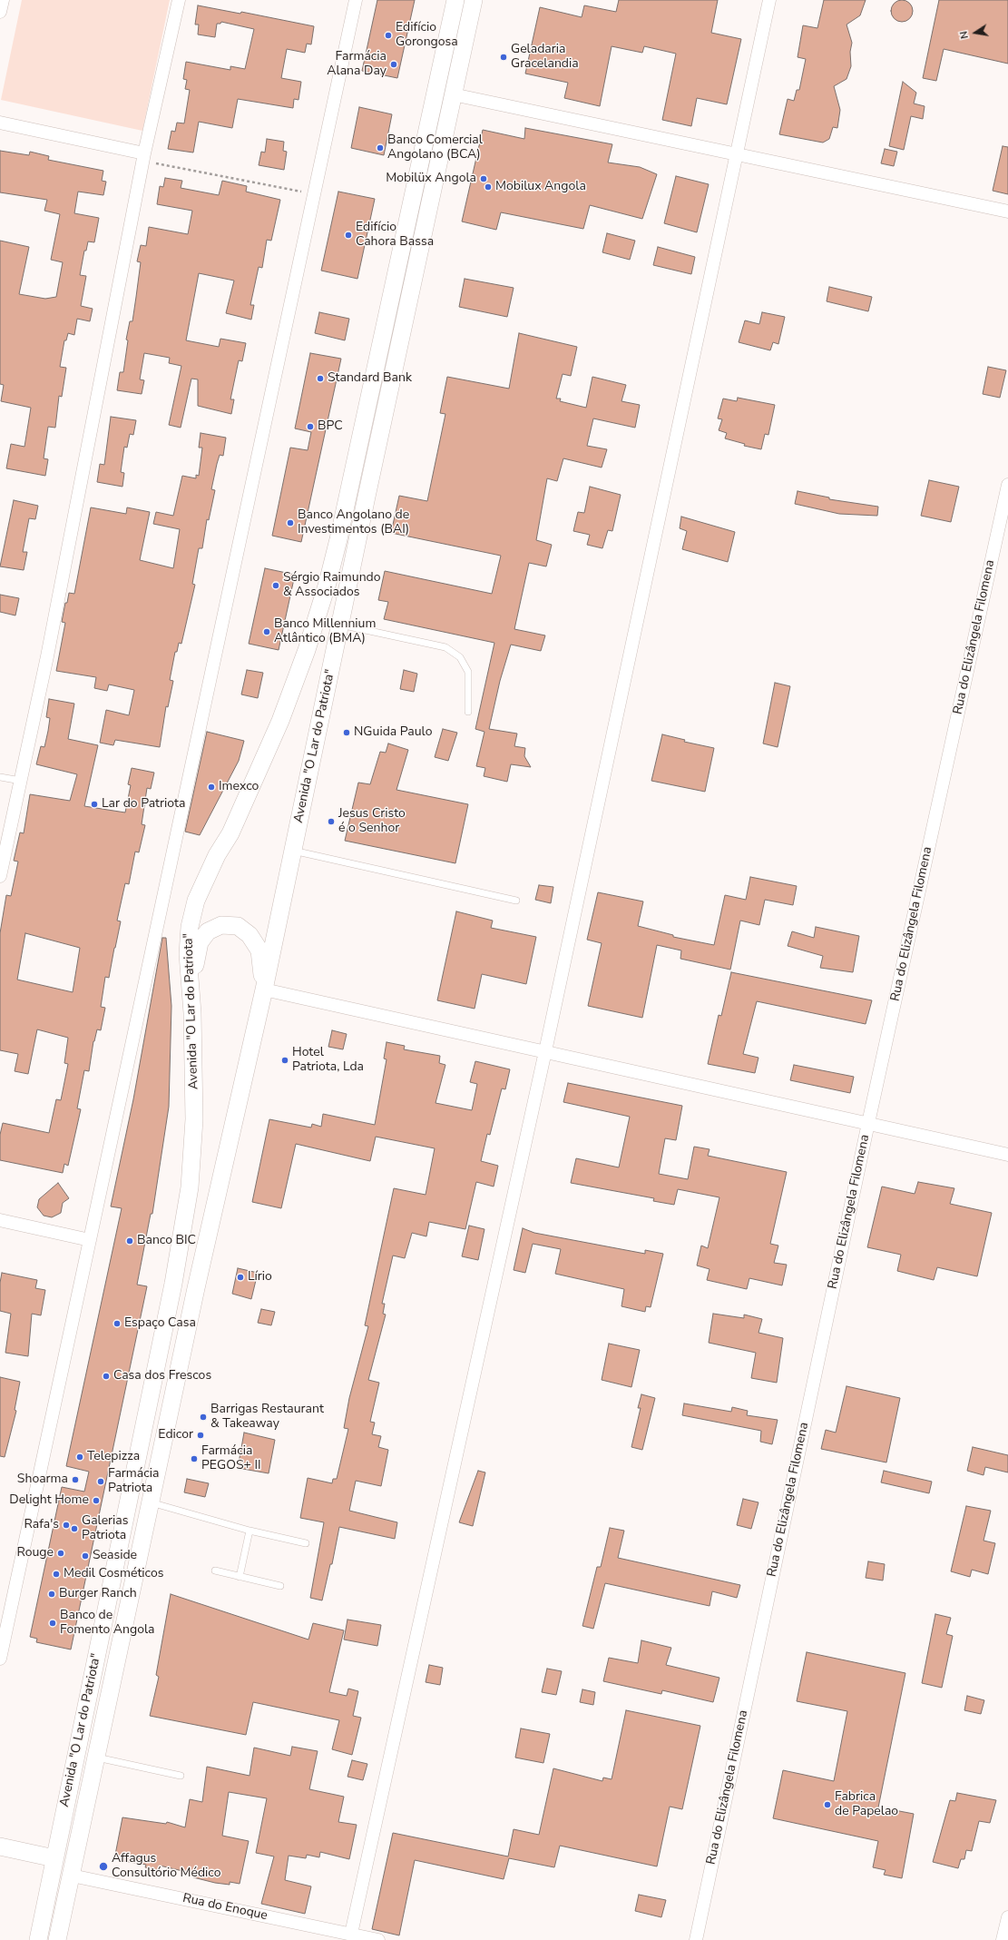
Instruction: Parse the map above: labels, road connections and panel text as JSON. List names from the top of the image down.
{
  "streets": {
    "main road": ["Avenida \"O Lar do Patriota\""],
    "street": ["Rua do Elizângela Filomena", "Rua do Enoque"]
  },
  "crossings": [
    ["Avenida \"O Lar do Patriota\"", "Rua do Enoque"]
  ],
  "places": [
    "Edifício Gorongosa",
    "Geladaria Gracelandia",
    "Farmácia Alana Day",
    "Banco Comercial Angolano (BCA)",
    "Mobilüx Angola",
    "Mobilux Angola",
    "Edifício Cahora Bassa",
    "Standard Bank",
    "BPC",
    "Banco Angolano de Investimentos (BAI)",
    "Sérgio Raimundo & Associados",
    "Banco Millennium Atlântico (BMA)",
    "NGuida Paulo",
    "Imexco",
    "Lar do Patriota",
    "Jesus Cristo é o Senhor",
    "Hotel Patriota, Lda",
    "Banco BIC",
    "Lírio",
    "Espaço Casa",
    "Casa dos Frescos",
    "Barrigas Restaurant & Takeaway",
    "Edicor",
    "Telepizza",
    "Farmácia PEGOS+ II",
    "Shoarma",
    "Farmácia Patriota",
    "Delight Home",
    "Rafa's",
    "Galerias Patriota",
    "Rouge",
    "Seaside",
    "Medil Cosméticos",
    "Burger Ranch",
    "Banco de Fomento Angola",
    "Fabrica de Papelao",
    "Affagus Consultório Médico"
  ],
  "north": "left"
}
